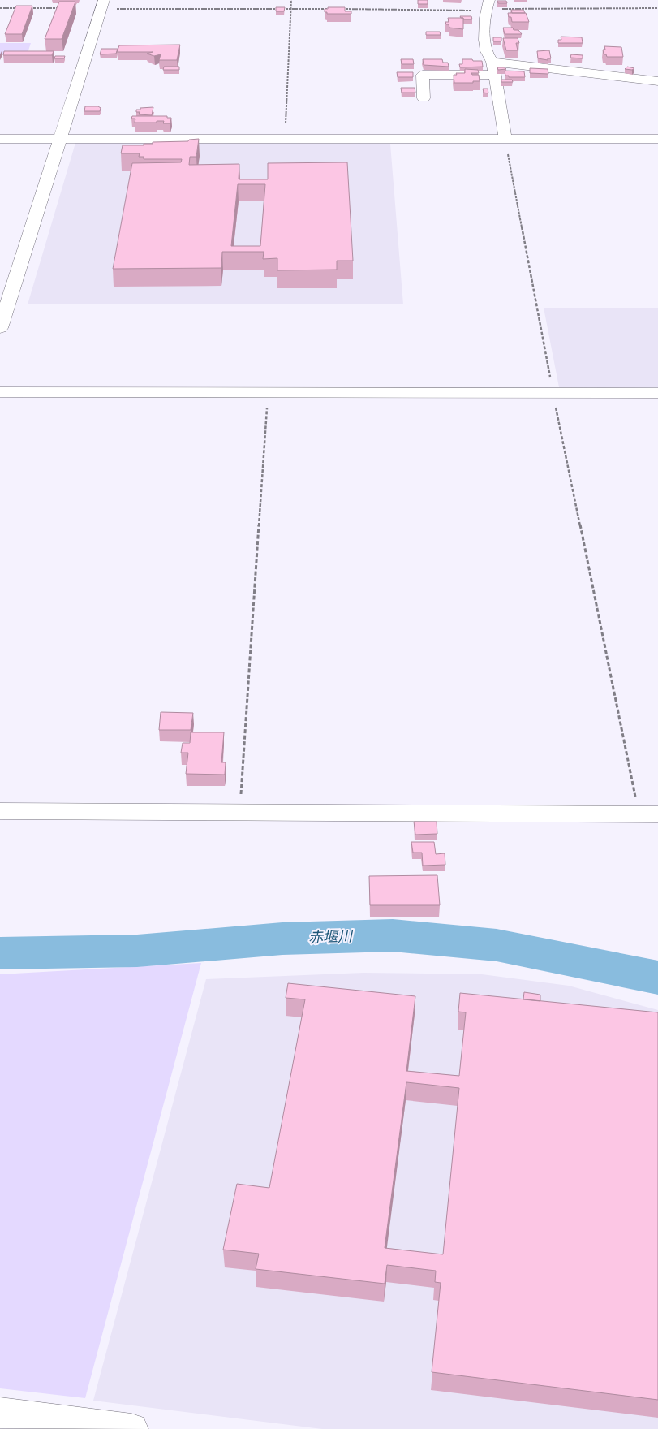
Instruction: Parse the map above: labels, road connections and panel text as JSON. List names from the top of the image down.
{
  "water": ["赤堰川"]
}
